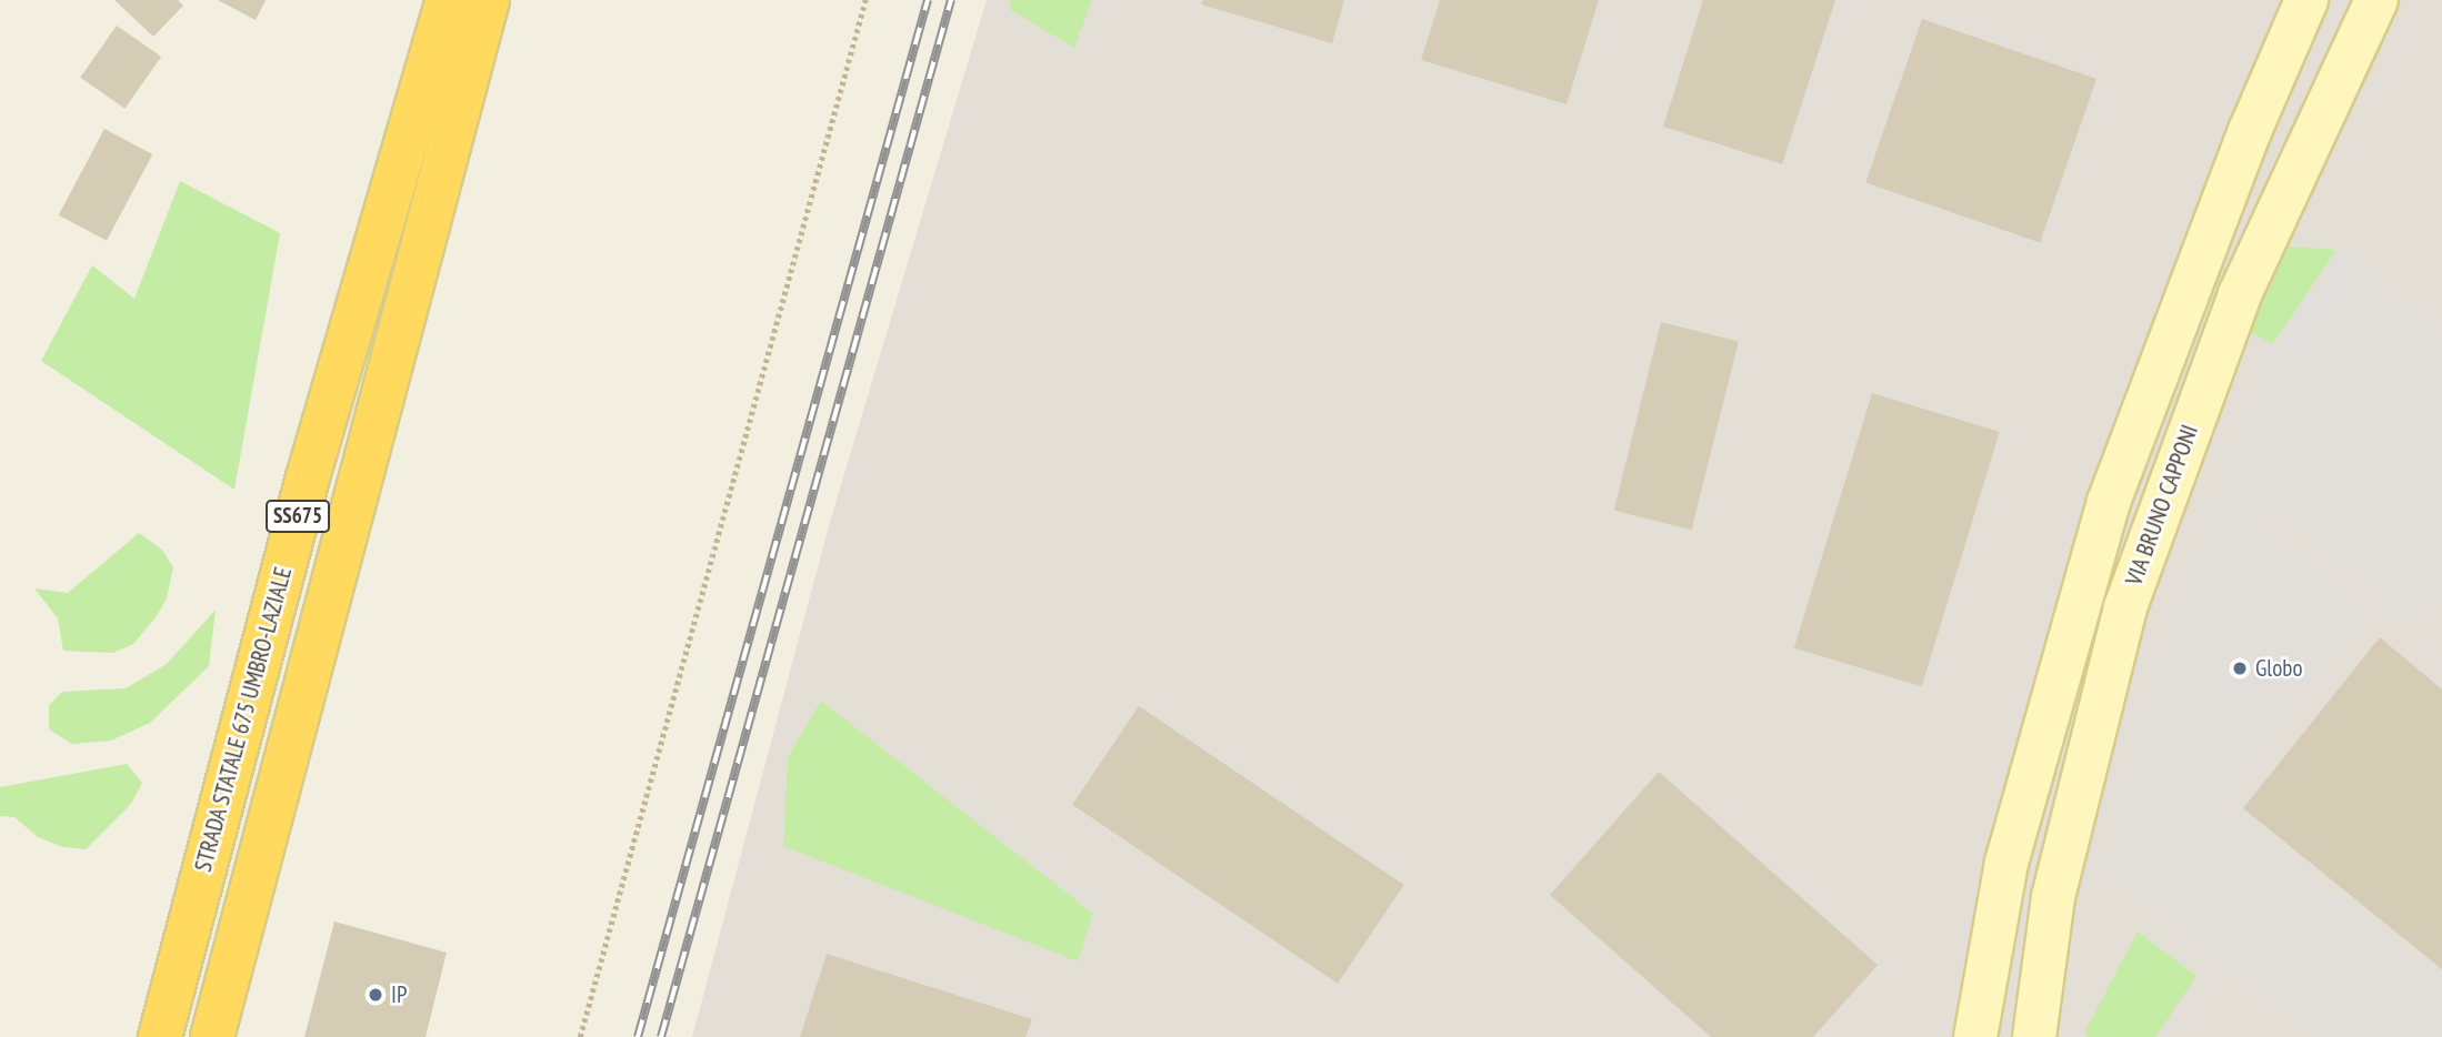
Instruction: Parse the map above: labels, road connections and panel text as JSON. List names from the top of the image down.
{
  "streets": {
    "highway": ["SS675", "STRADA STATALE 675 UMBRO-LAZIALE"],
    "main road": ["VIA BRUNO CAPPONI"]
  },
  "places": ["Globo", "IP"]
}
